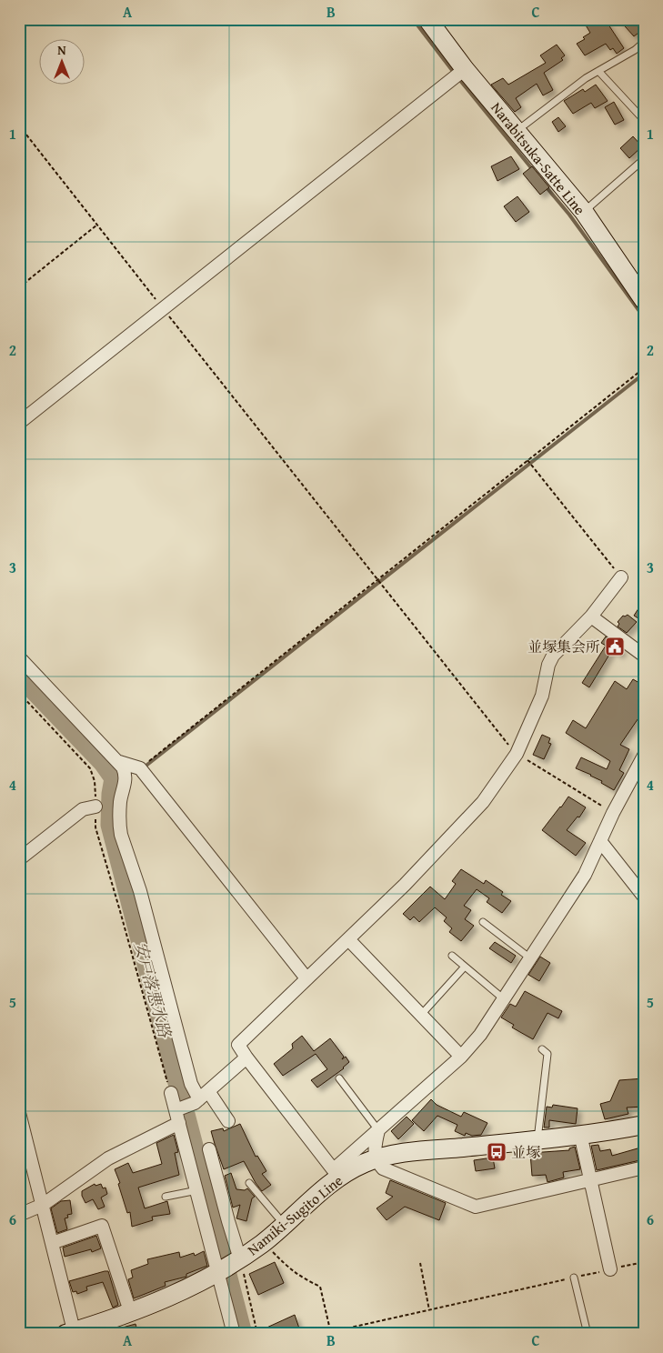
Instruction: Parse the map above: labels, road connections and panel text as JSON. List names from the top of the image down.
{
  "streets": {
    "main road": ["Narabitsuka-Satte Line", "Namiki-Sugito Line"]
  },
  "water": ["安戸落悪水路"],
  "places": {
    "public building": ["並塚集会所"],
    "bus stop": ["並塚"]
  },
  "north": "top",
  "grid": {
    "columns": ["A", "B", "C"],
    "rows": [
      "1",
      "2",
      "3",
      "4",
      "5",
      "6"
    ]
  }
}
